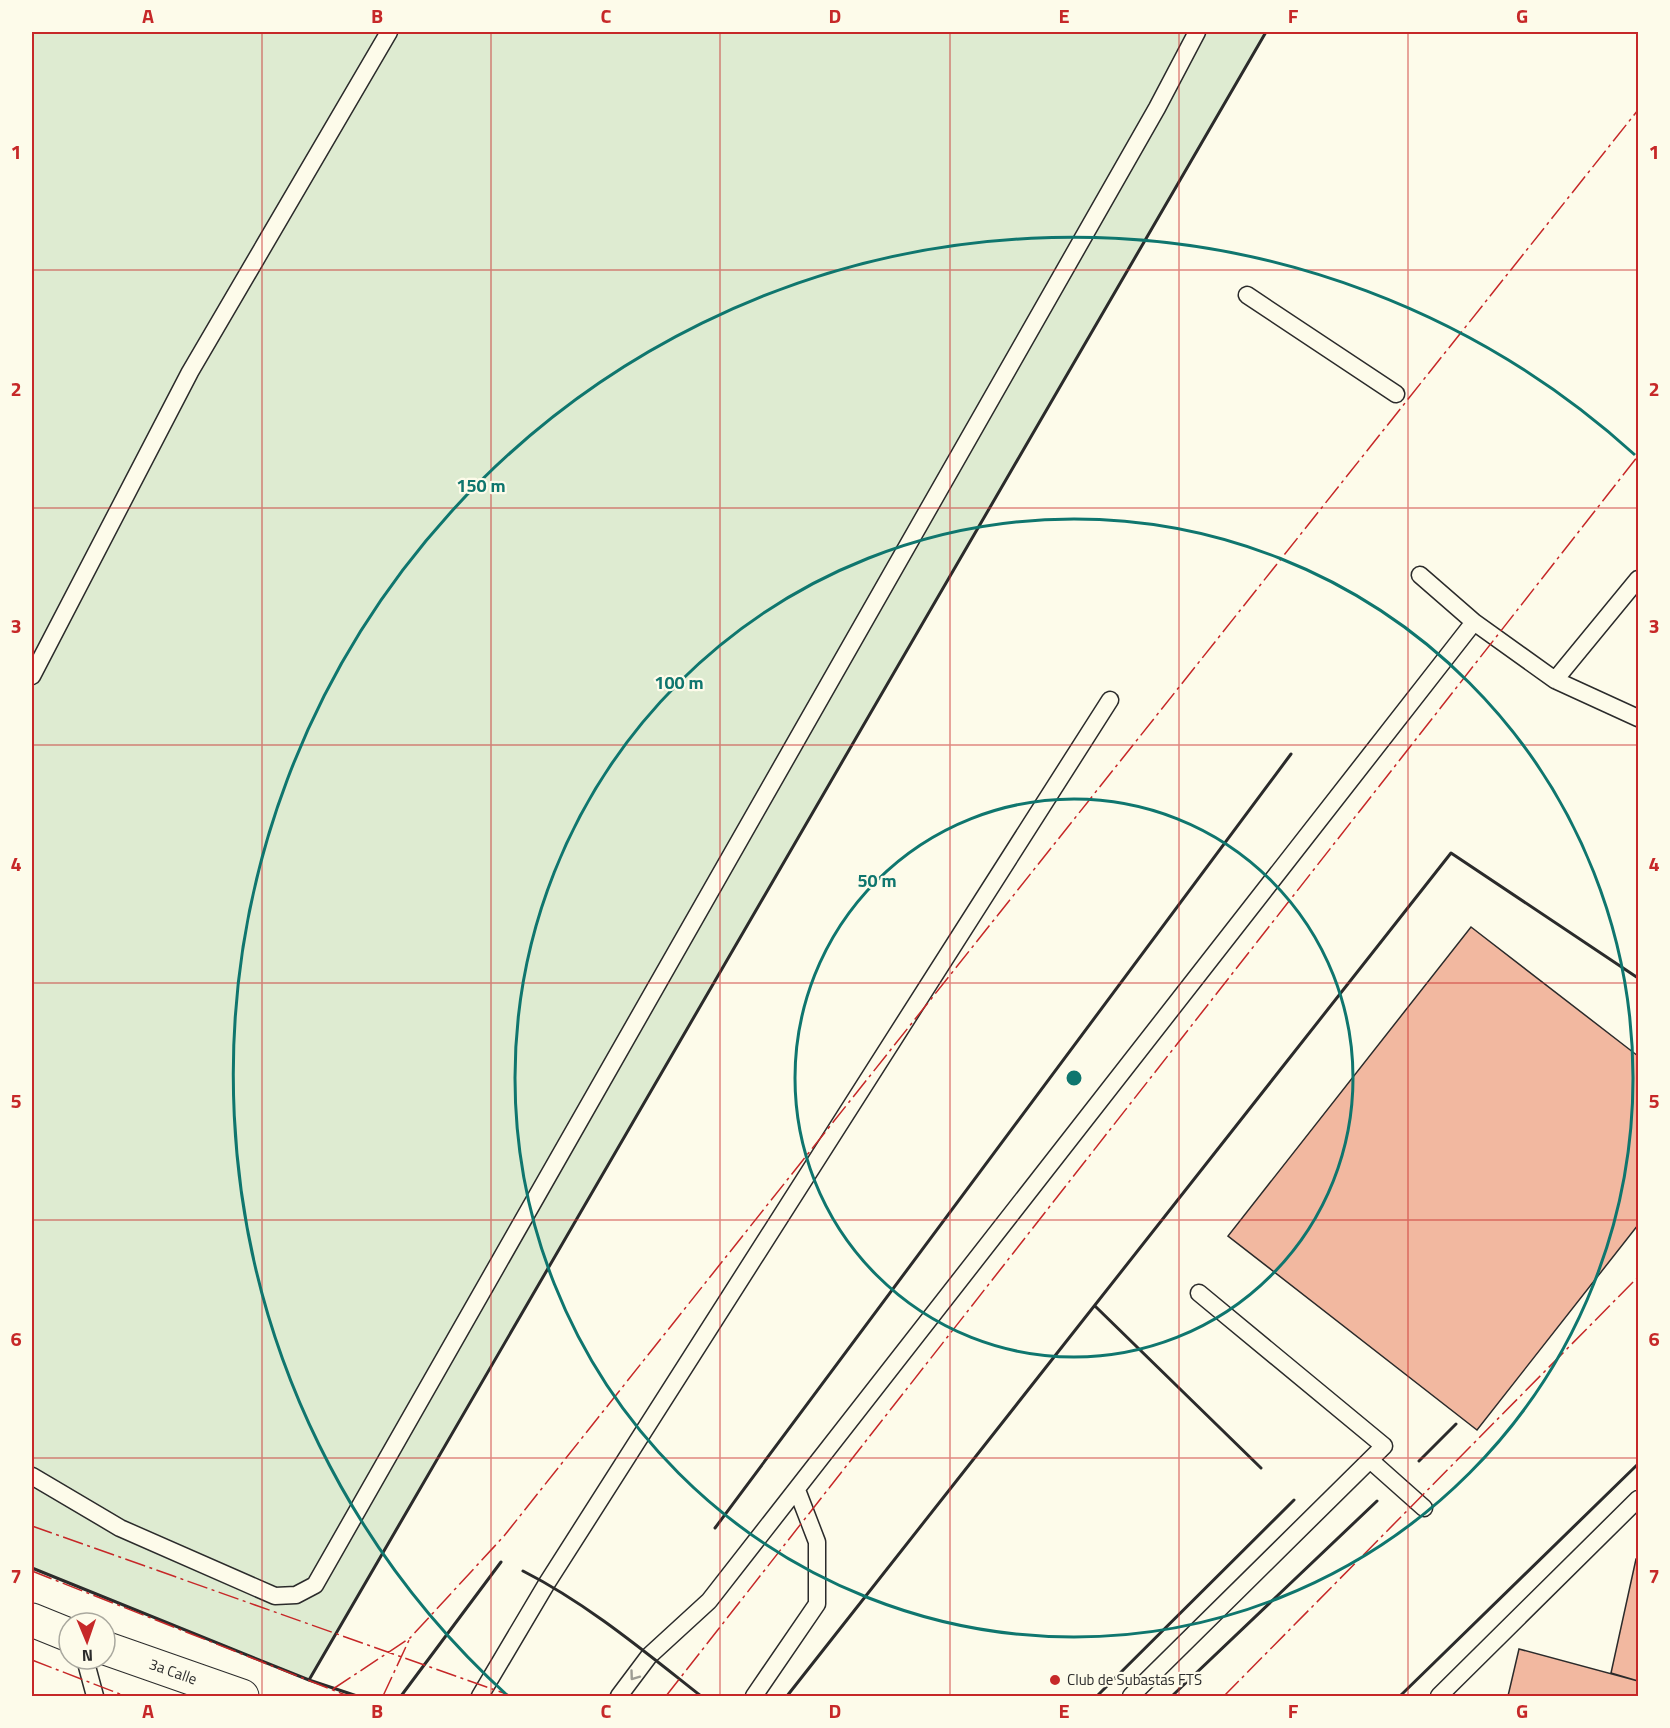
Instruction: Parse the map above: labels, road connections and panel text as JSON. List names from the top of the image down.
{
  "streets": {
    "main road": ["3a Calle"]
  },
  "places": ["Club de Subastas FTS"],
  "north": "bottom",
  "grid": {
    "columns": [
      "A",
      "B",
      "C",
      "D",
      "E",
      "F",
      "G"
    ],
    "rows": [
      "1",
      "2",
      "3",
      "4",
      "5",
      "6",
      "7"
    ]
  },
  "rings": ["150 m", "100 m", "50 m"]
}
